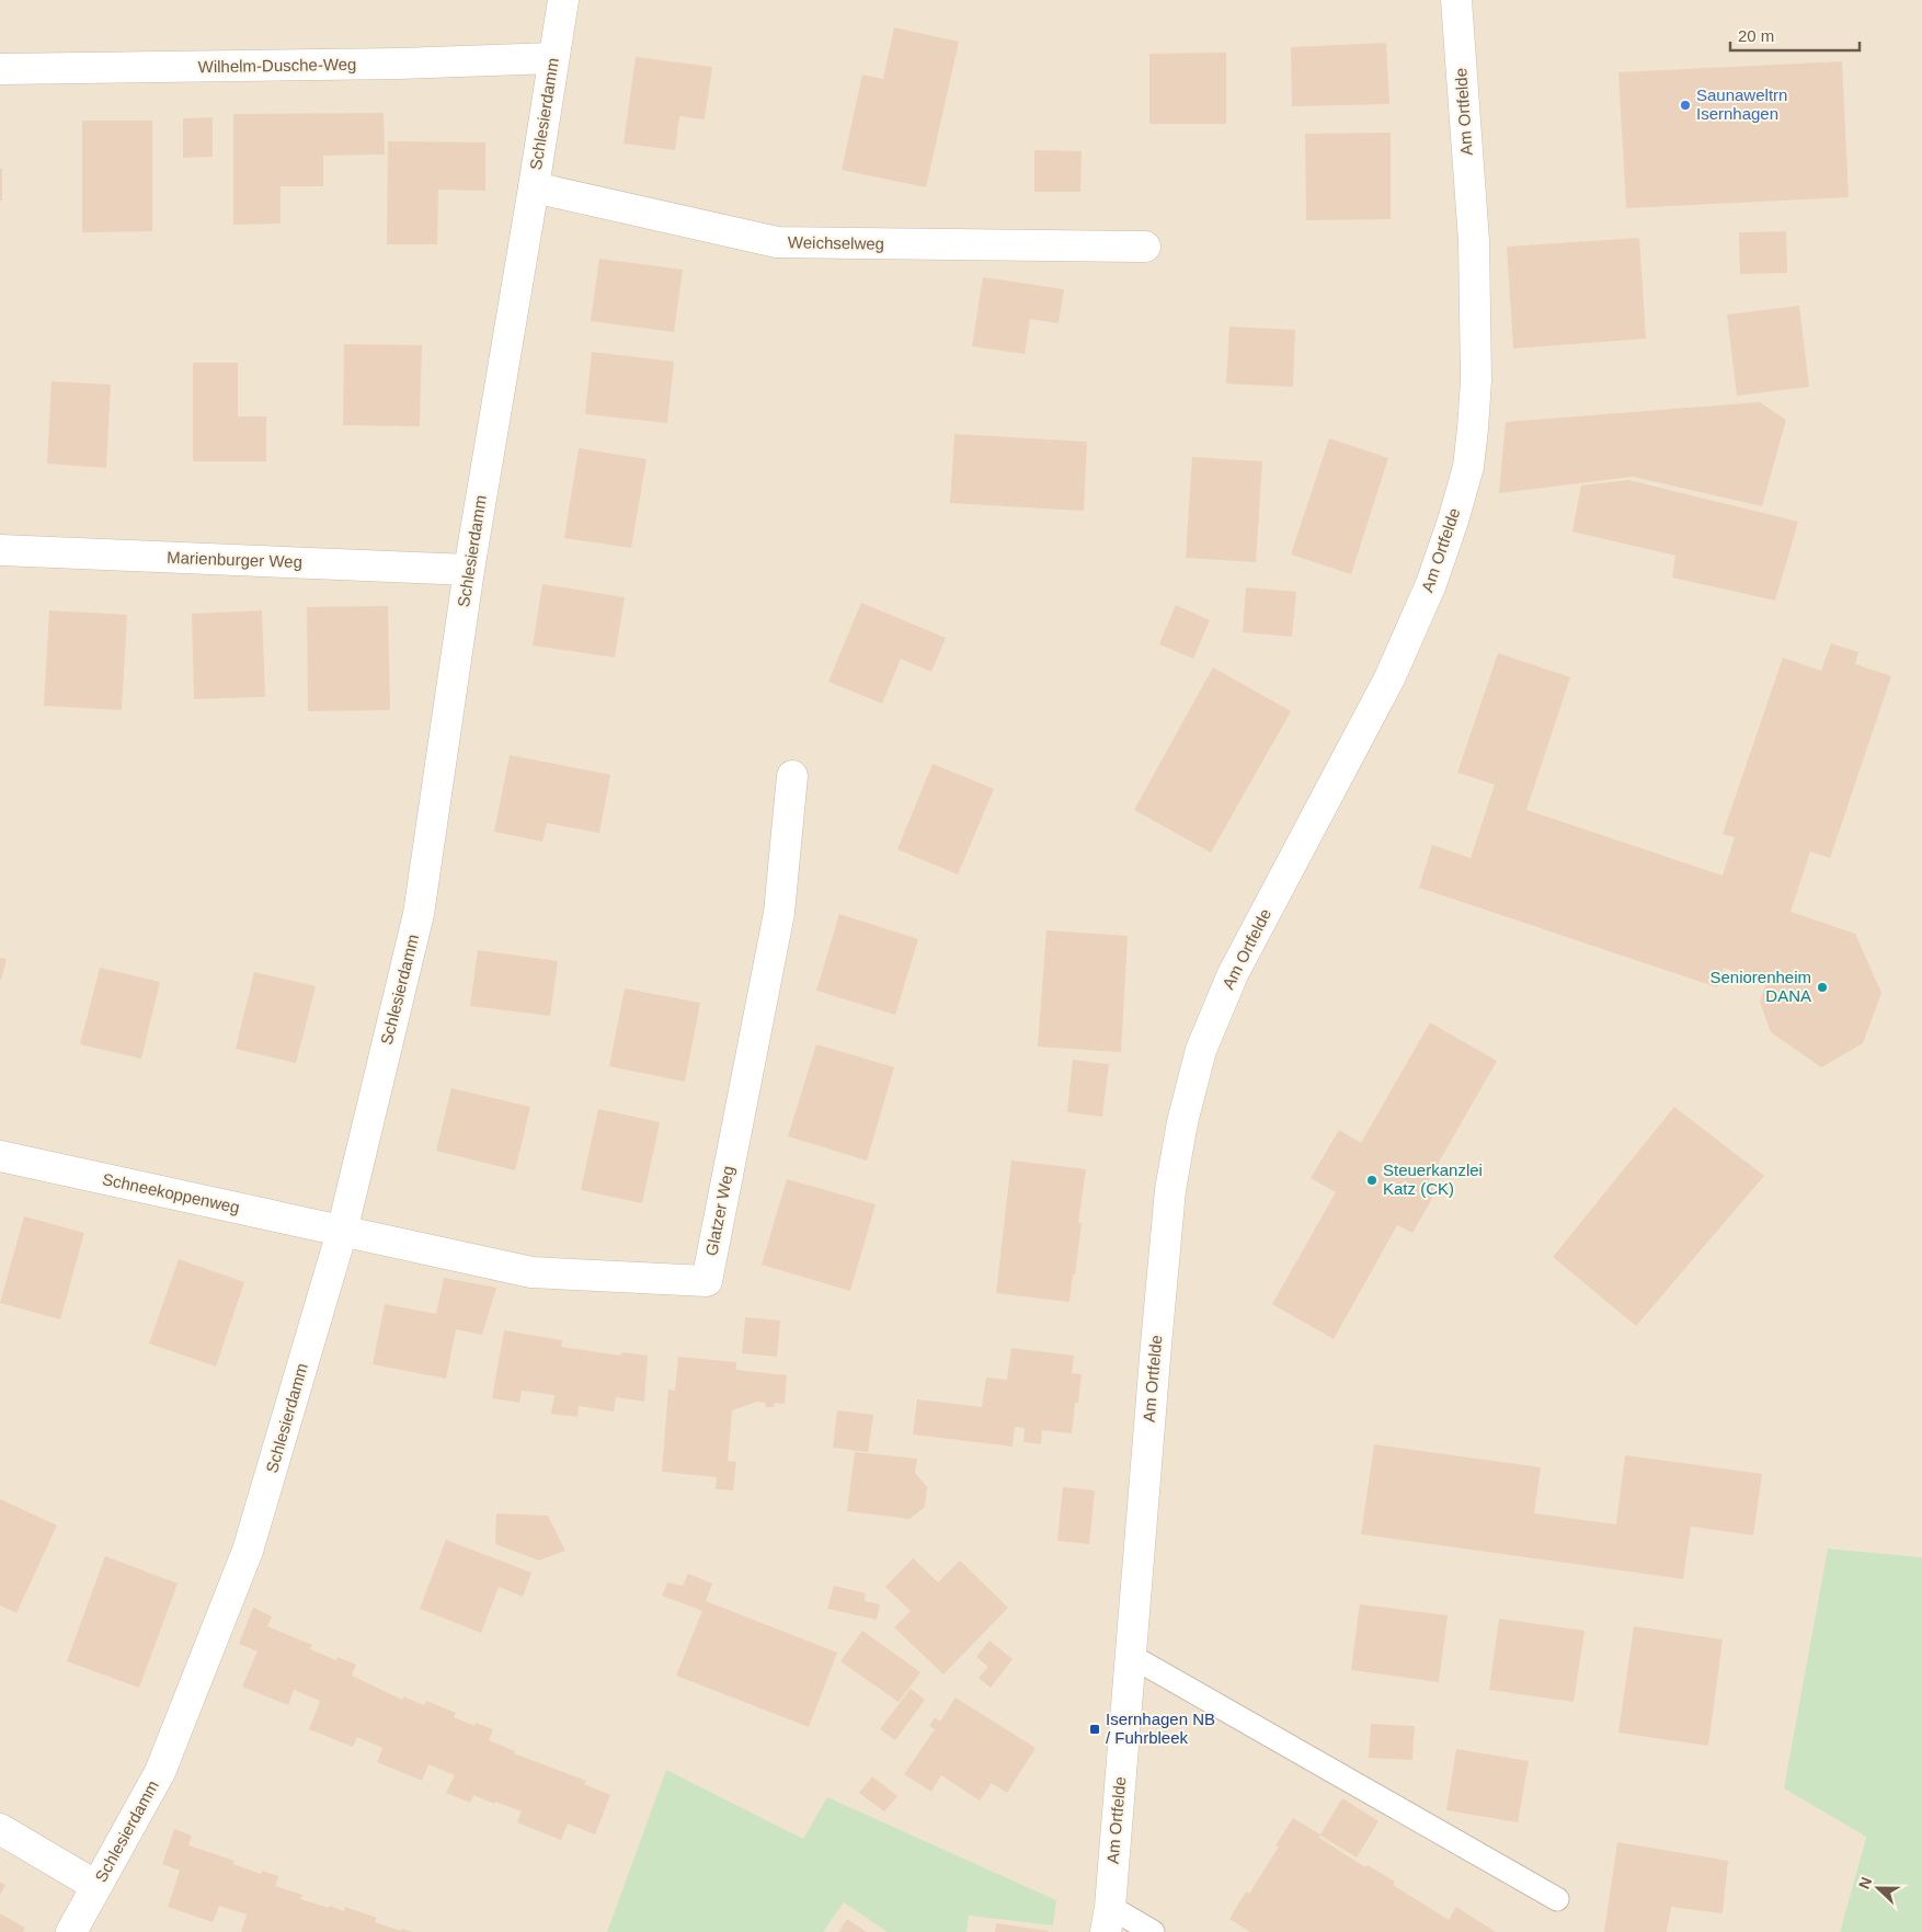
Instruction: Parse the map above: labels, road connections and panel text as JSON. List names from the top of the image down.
{
  "streets": {
    "street": [
      "Wilhelm-Dusche-Weg",
      "Am Ortfelde",
      "Schlesierdamm",
      "Weichselweg",
      "Marienburger Weg",
      "Schneekoppenweg",
      "Glatzer Weg"
    ]
  },
  "crossings": [
    ["Wilhelm-Dusche-Weg", "Schlesierdamm"],
    ["Schlesierdamm", "Weichselweg"],
    ["Schlesierdamm", "Marienburger Weg"],
    ["Schlesierdamm", "Schneekoppenweg"],
    ["Schlesierdamm", "Glatzer Weg"],
    ["Schneekoppenweg", "Glatzer Weg"]
  ],
  "places": {
    "other": ["Saunaweltrn Isernhagen", "Seniorenheim DANA", "Steuerkanzlei Katz (CK)"],
    "transit": ["Isernhagen NB / Fuhrbleek"]
  },
  "scale_bar": "20 m",
  "north": "left"
}
